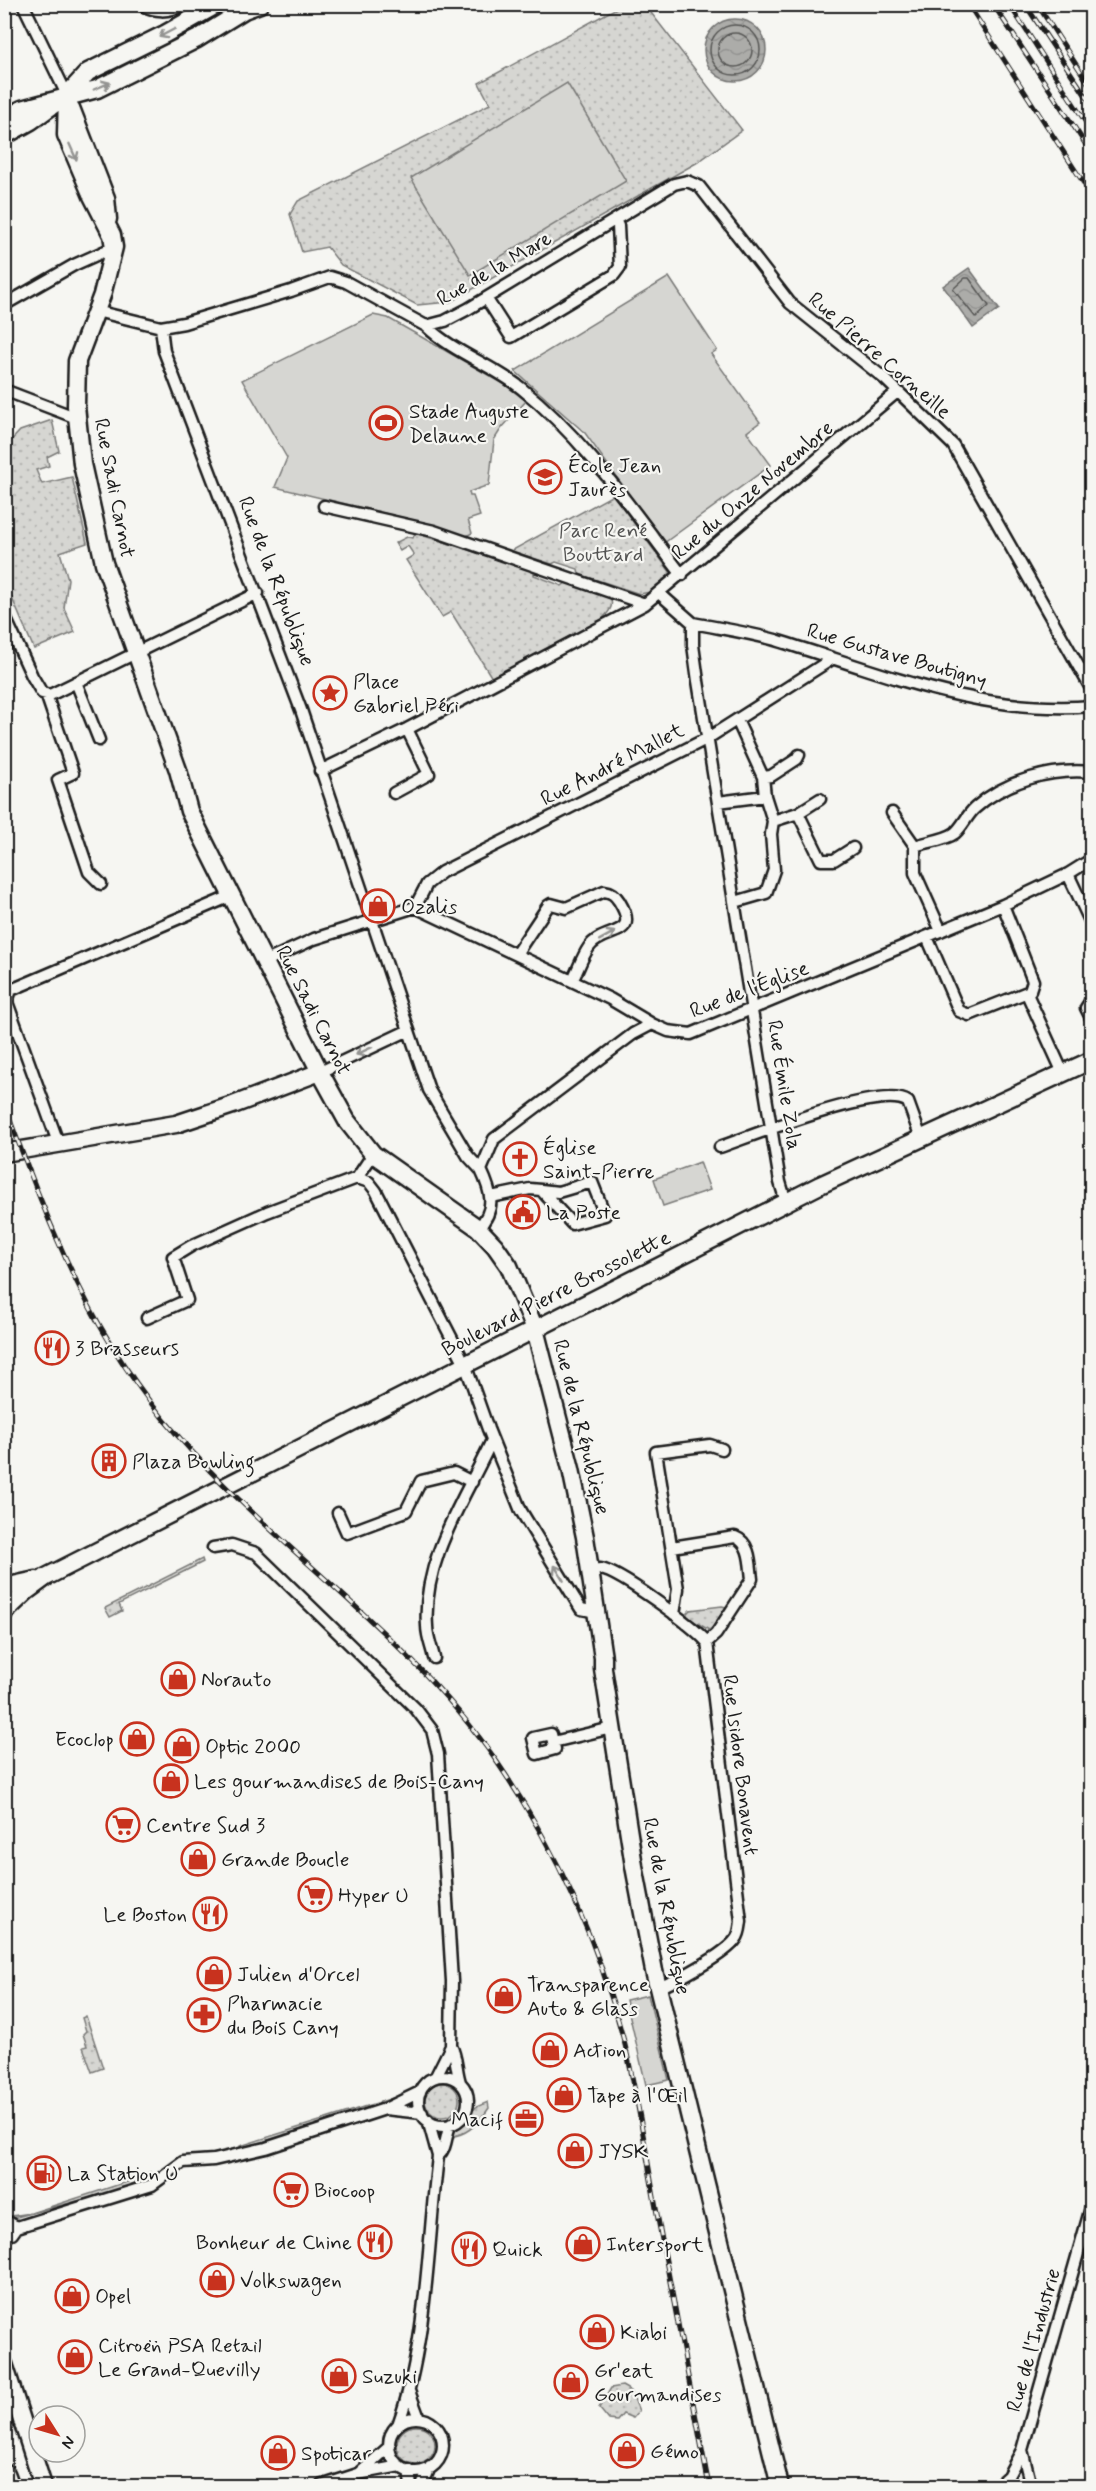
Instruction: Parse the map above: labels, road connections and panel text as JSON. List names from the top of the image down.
{
  "streets": {
    "street": [
      "Rue de la Mare",
      "Rue Pierre Corneille",
      "Rue Sadi Carnot",
      "Rue du Onze Novembre",
      "Rue de la République",
      "Rue Gustave Boutigny",
      "Rue André Mallet",
      "Rue de l'Église",
      "Rue Émile Zola",
      "Boulevard Pierre Brossolette",
      "Rue Isidore Bonavent",
      "Rue de l'Industrie"
    ]
  },
  "crossings": [
    ["Rue de la Mare", "Rue Pierre Corneille"],
    ["Rue de la Mare", "Rue Sadi Carnot"],
    ["Rue de la Mare", "Rue de la République"],
    ["Rue Pierre Corneille", "Rue du Onze Novembre"],
    ["Rue Sadi Carnot", "Rue de la République"],
    ["Rue Sadi Carnot", "Boulevard Pierre Brossolette"],
    ["Rue du Onze Novembre", "Rue de la République"],
    ["Rue de la République", "Boulevard Pierre Brossolette"],
    ["Rue de la République", "Rue Isidore Bonavent"],
    ["Rue Gustave Boutigny", "Rue André Mallet"],
    ["Rue Gustave Boutigny", "Rue Émile Zola"],
    ["Rue André Mallet", "Rue de l'Église"],
    ["Rue André Mallet", "Rue Émile Zola"],
    ["Rue de l'Église", "Rue Émile Zola"],
    ["Rue Émile Zola", "Boulevard Pierre Brossolette"]
  ],
  "parks": ["Parc René Bouttard"],
  "places": {
    "sports": ["Stade Auguste Delaune"],
    "school or university": ["École Jean Jaurès"],
    "place": ["Place Gabriel Péri"],
    "shop": [
      "Ozalis",
      "Norauto",
      "Ecoclop",
      "Optic 2000",
      "Les gourmandises de Bois-Cany",
      "Grande Boucle",
      "Julien d'Orcel",
      "Transparence Auto & Glass",
      "Action",
      "Tape à l'Œil",
      "JYSK",
      "Intersport",
      "Volkswagen",
      "Opel",
      "Kiabi",
      "Citroën PSA Retail Le Grand-Quevilly",
      "Suzuki",
      "Gr'eat Gourmandises",
      "Gémo",
      "Spoticar"
    ],
    "church": ["Église Saint-Pierre"],
    "public building": ["La Poste"],
    "restaurant": [
      "3 Brasseurs",
      "Le Boston",
      "Bonheur de Chine",
      "Quick"
    ],
    "building": ["Plaza Bowling"],
    "supermarket": ["Centre Sud 3", "Hyper U", "Biocoop"],
    "pharmacy": ["Pharmacie du Bois Cany"],
    "office": ["Macif"],
    "fuel station": ["La Station U"]
  },
  "north": "bottom right"
}
